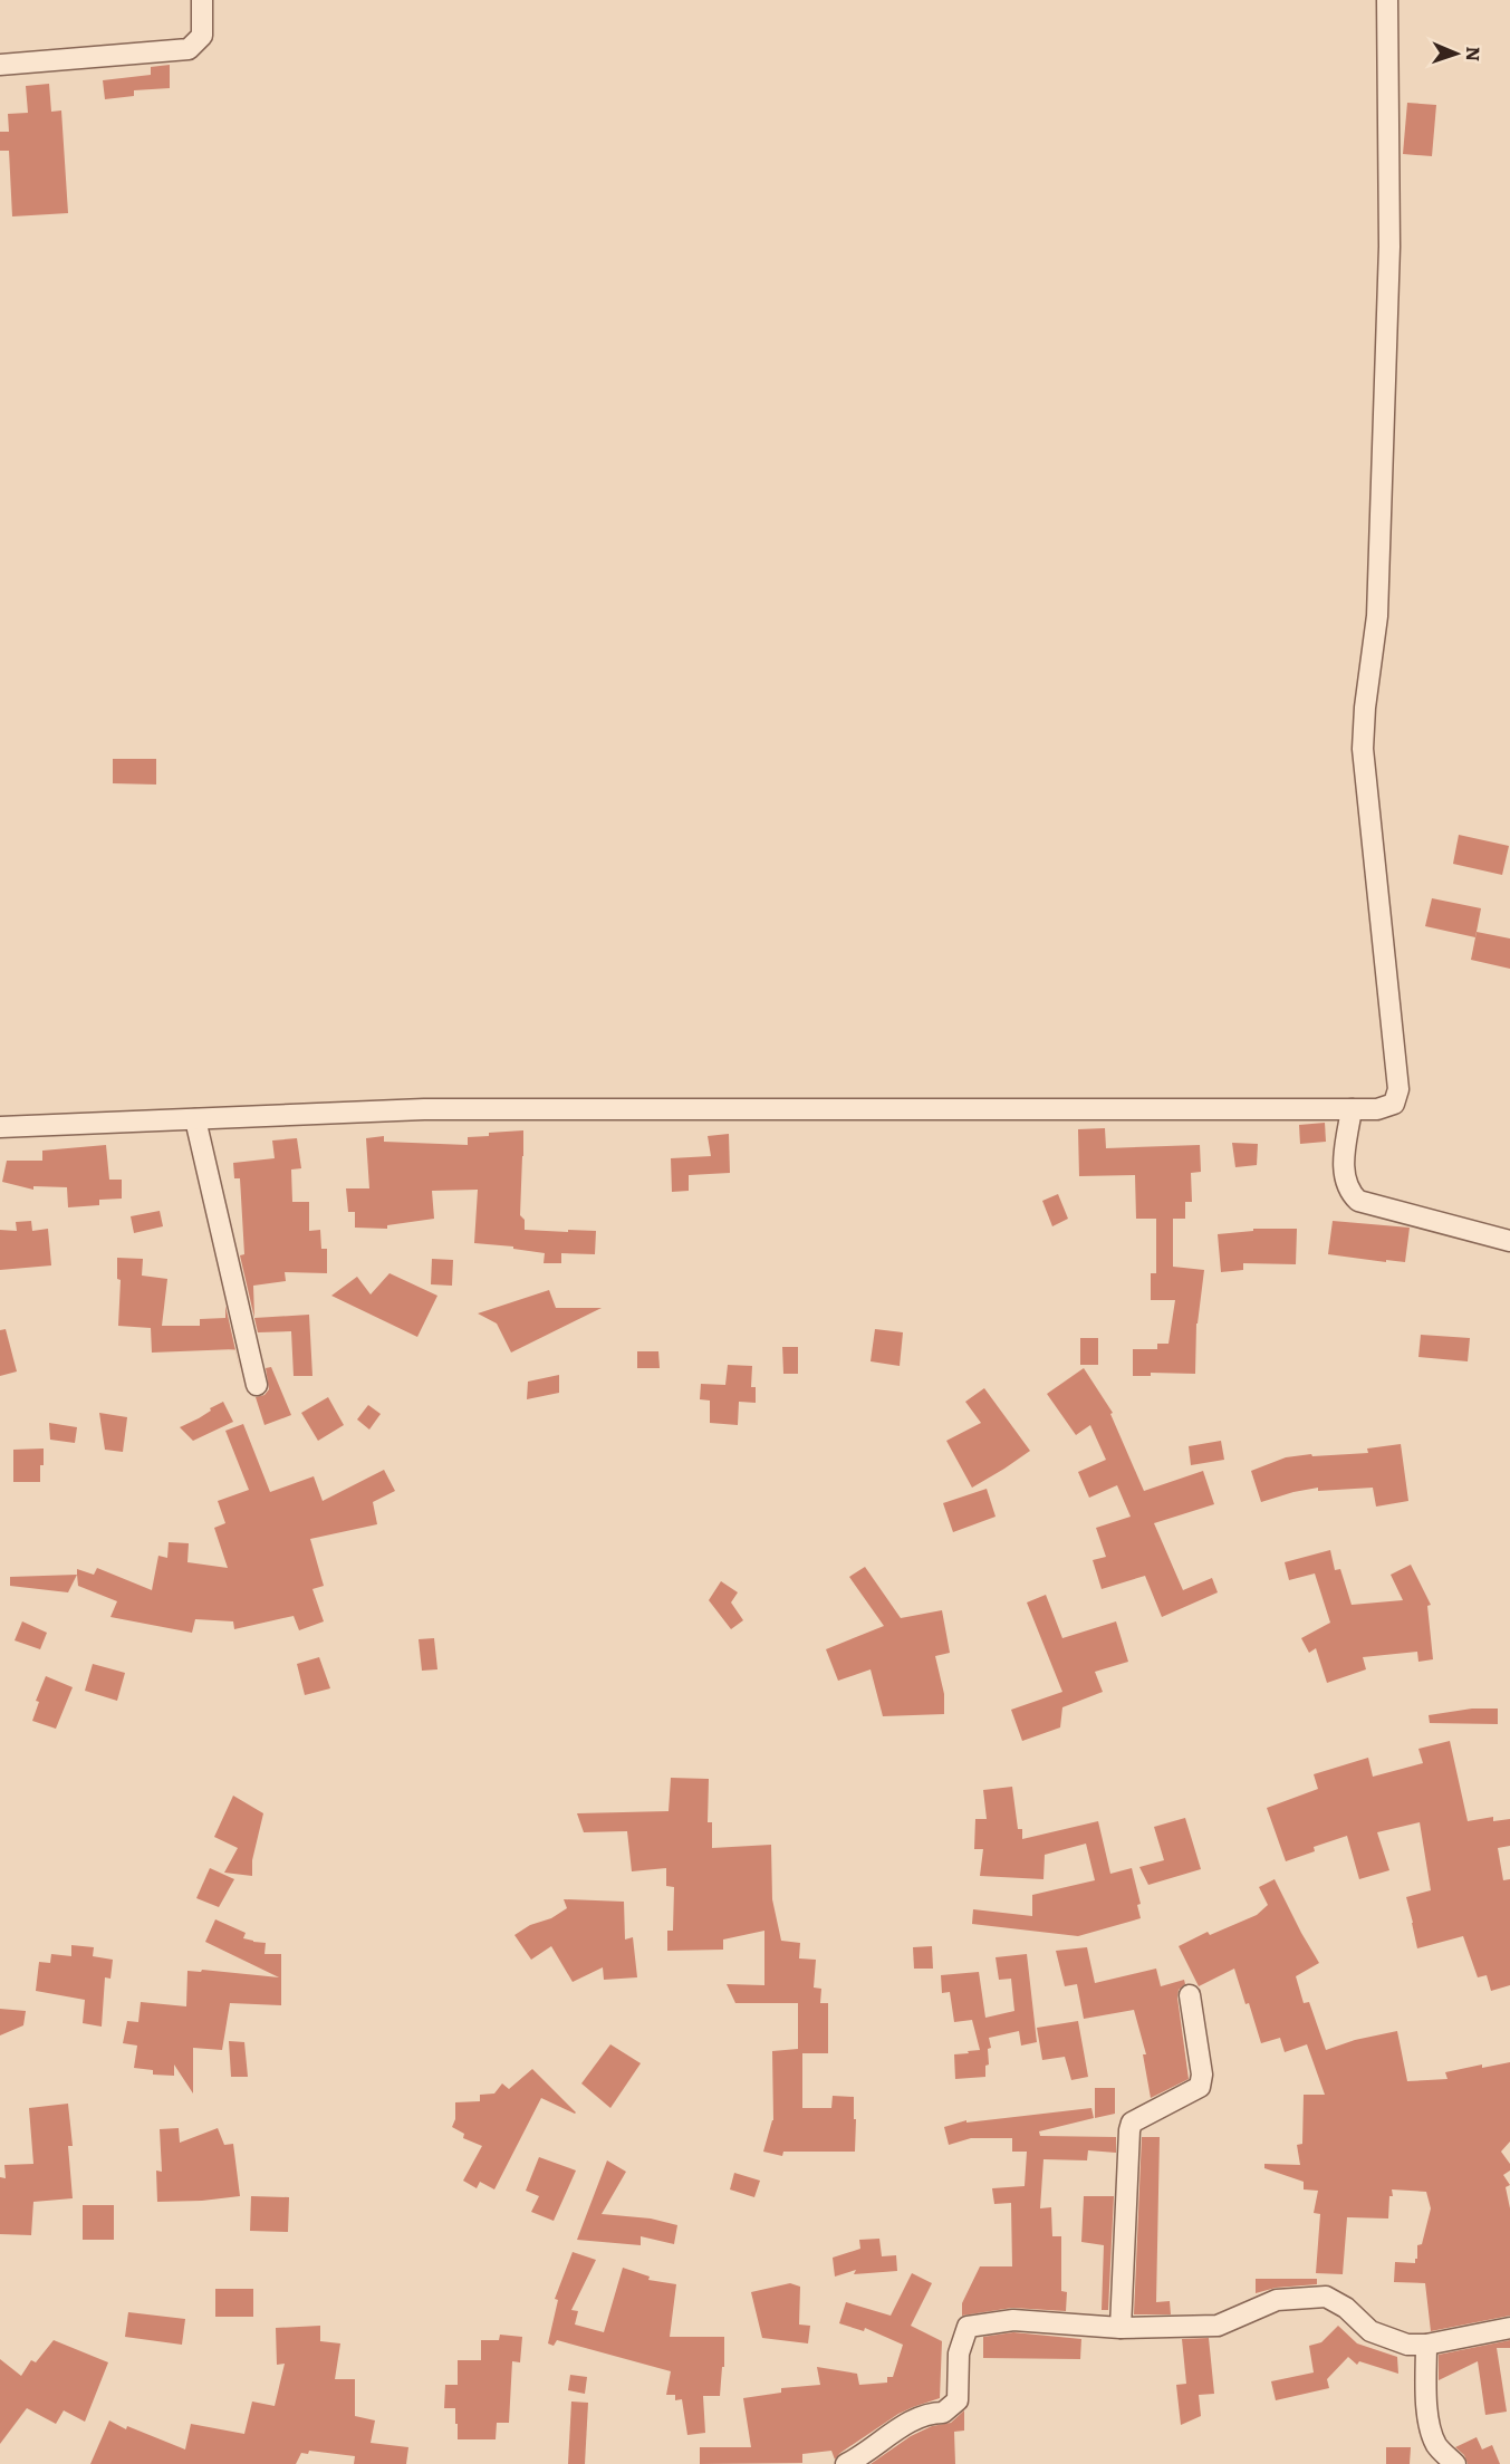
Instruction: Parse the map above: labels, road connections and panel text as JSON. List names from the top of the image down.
{
  "north": "right"
}
